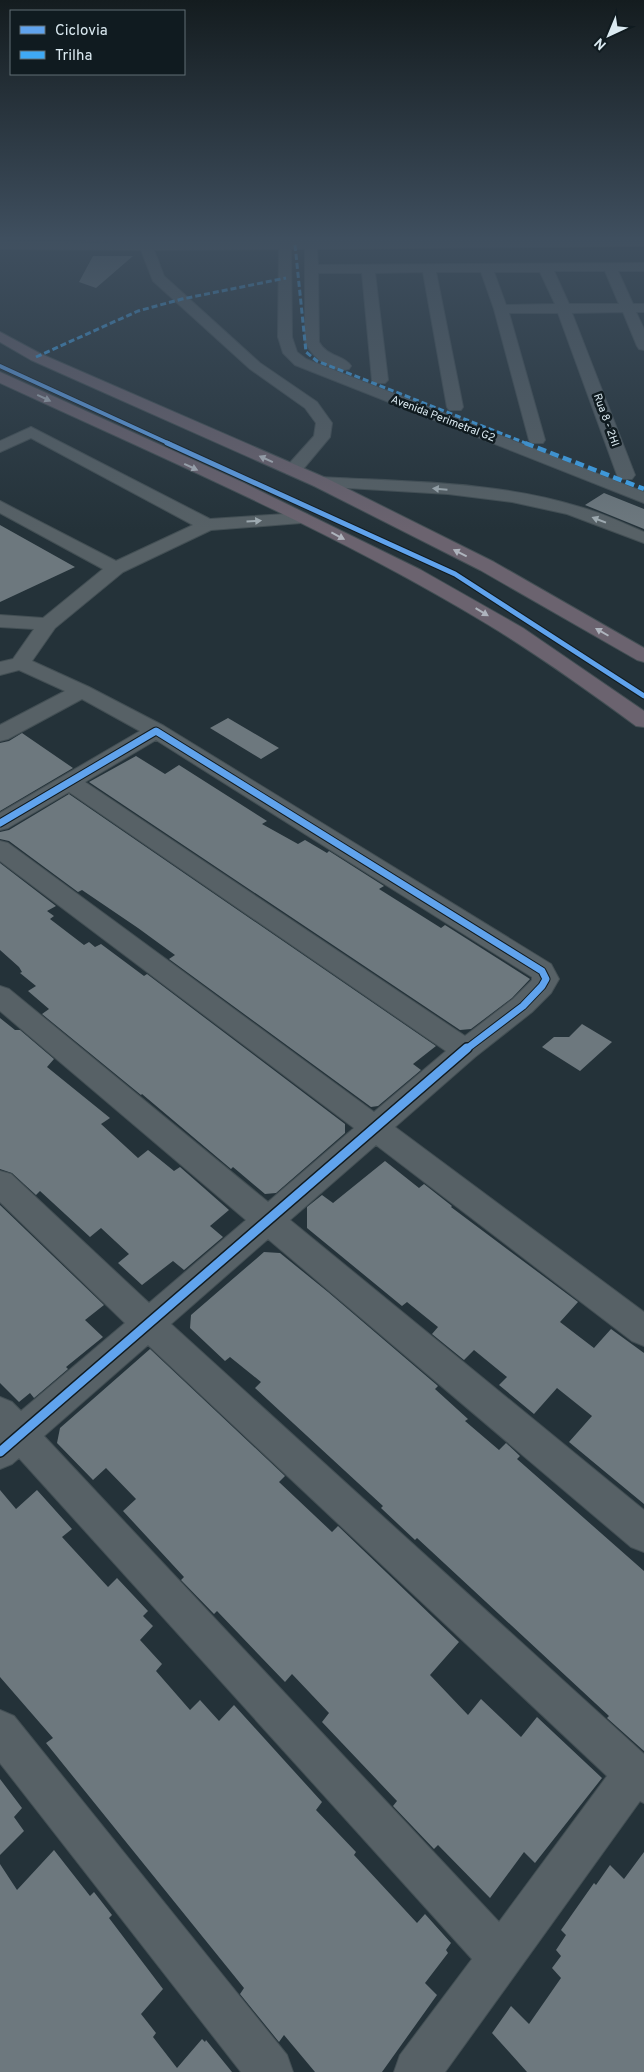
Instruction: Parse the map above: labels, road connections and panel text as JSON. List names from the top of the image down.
{
  "streets": {
    "street": ["Avenida Perimetral G2", "Rua 8 - 2HI"]
  },
  "crossings": [
    ["Avenida Perimetral G2", "Rua 8 - 2HI"]
  ],
  "legend": ["Ciclovia", "Trilha"],
  "north": "bottom left"
}
